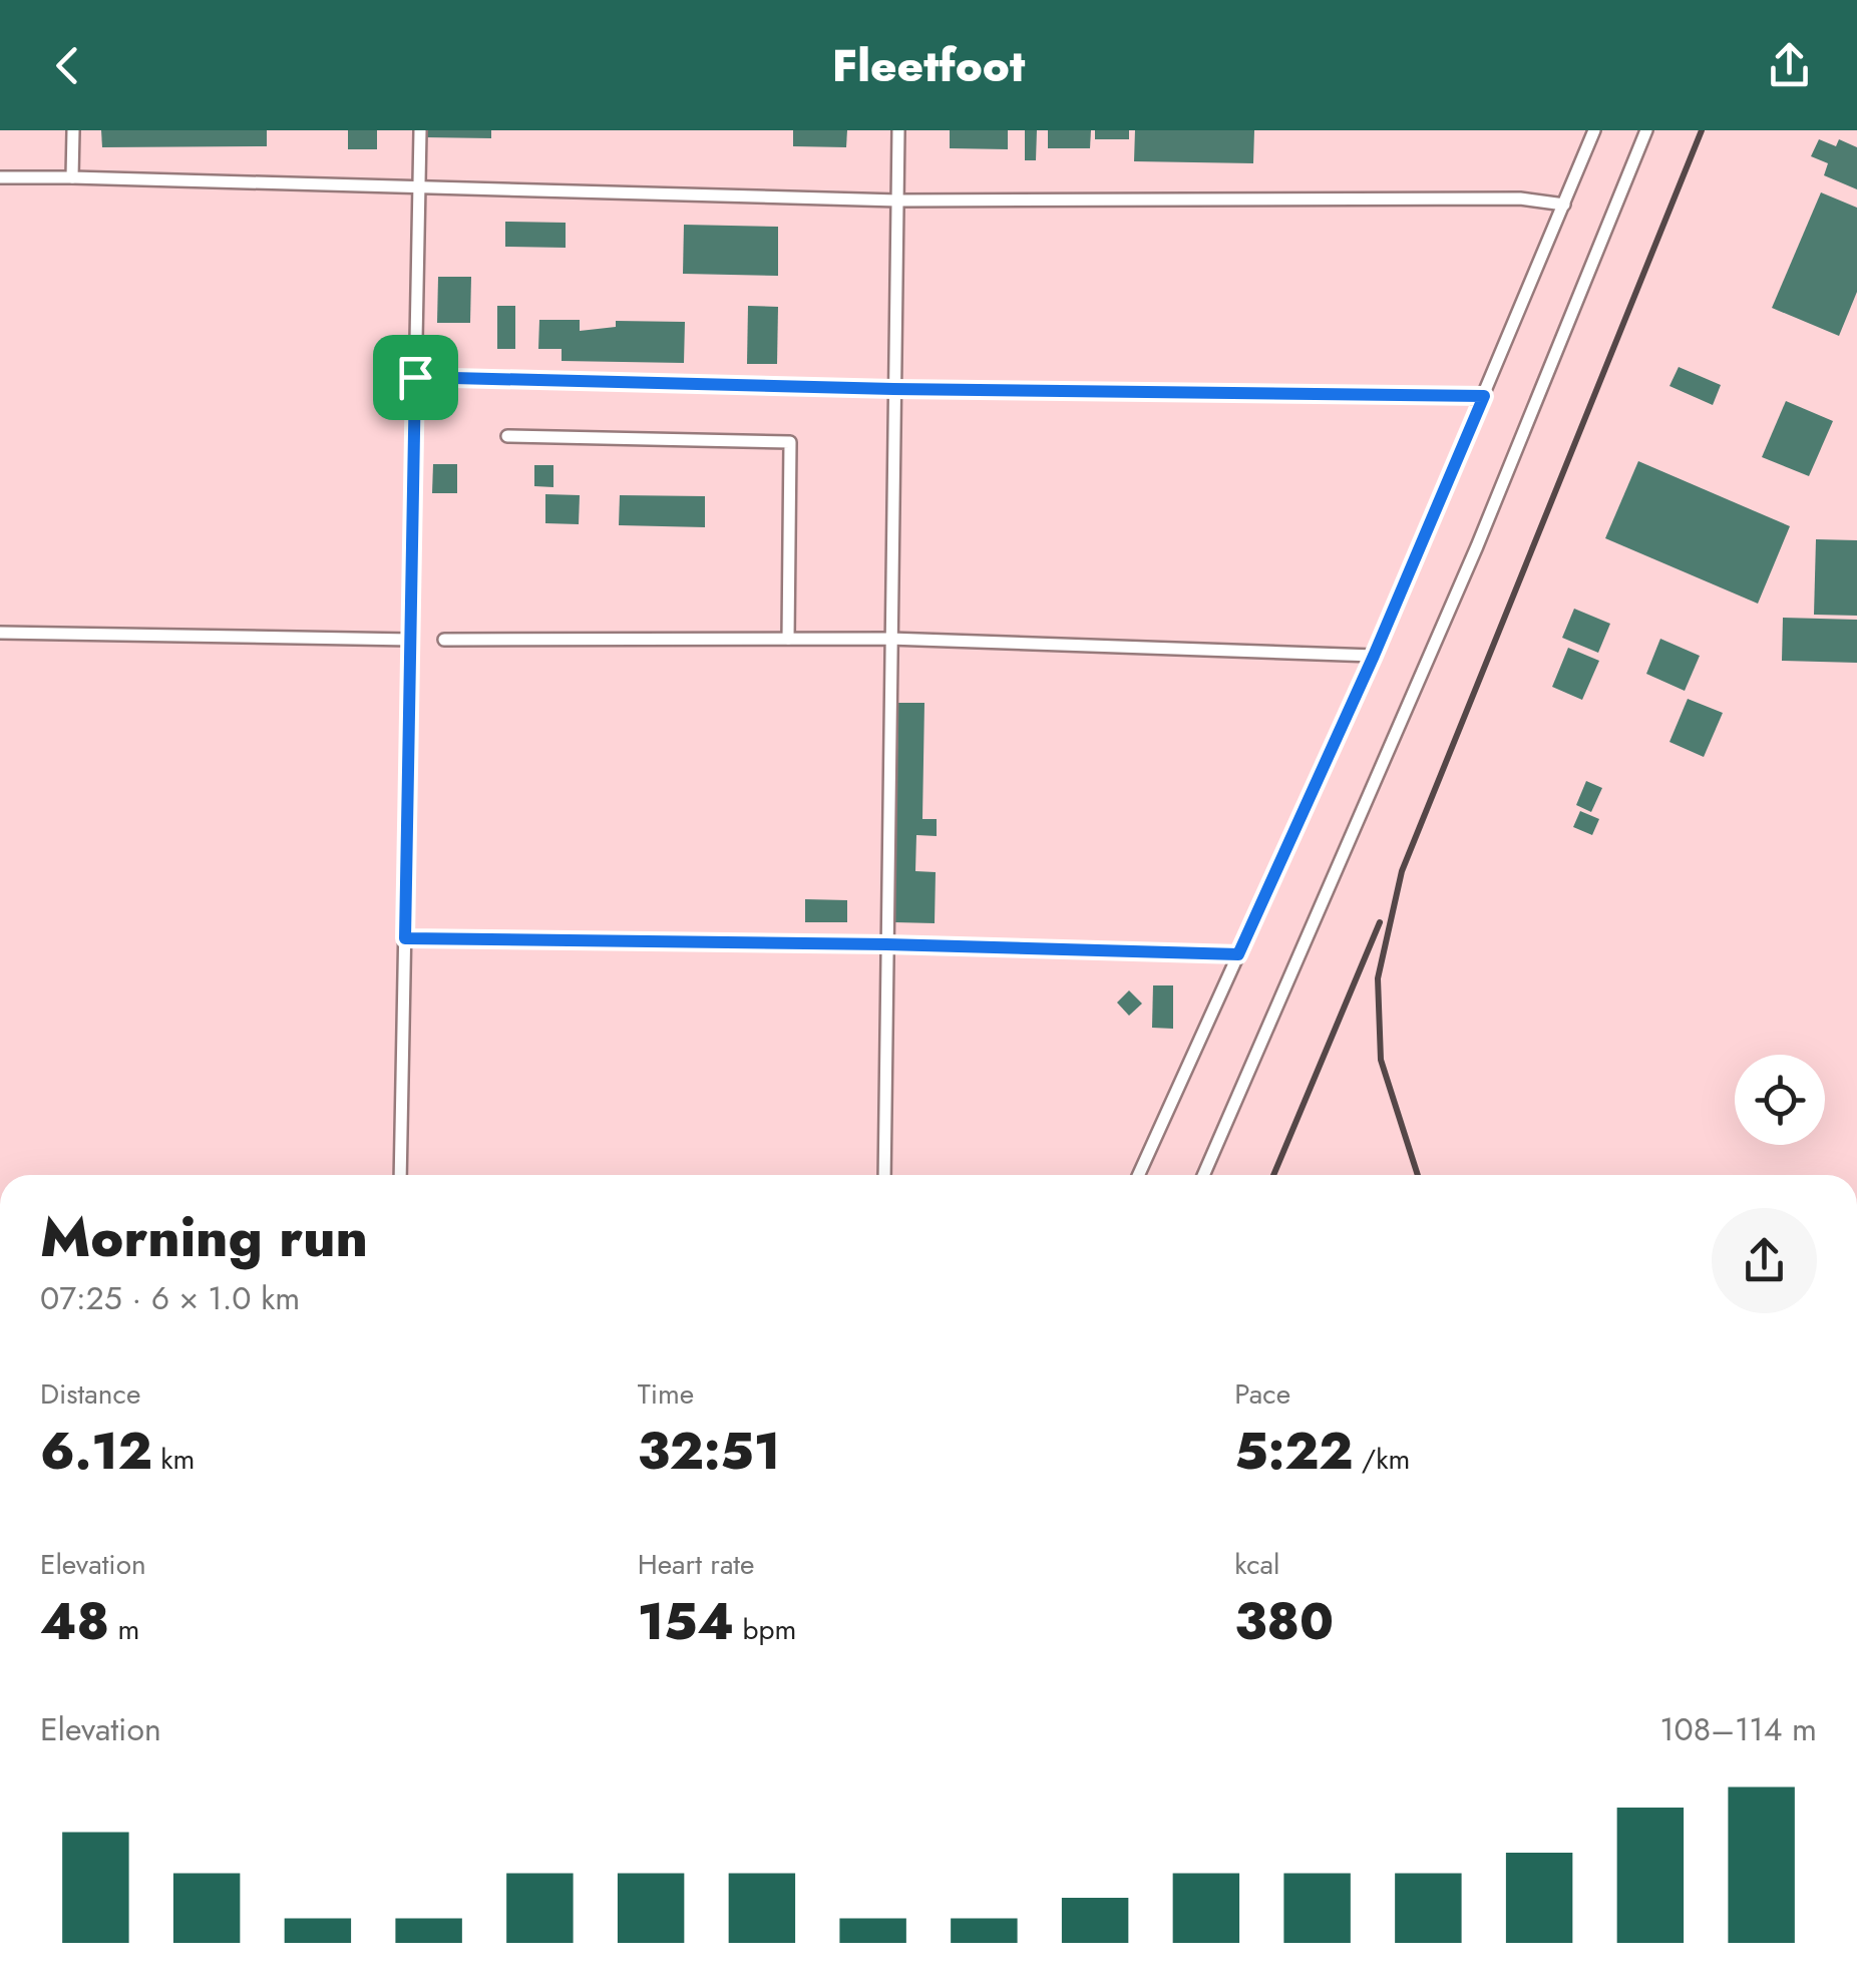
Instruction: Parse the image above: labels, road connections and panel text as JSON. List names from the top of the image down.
{
  "page": {
    "header": "Fleetfoot",
    "heading": ["Morning run", "07:25 · 6 × 1.0 km"],
    "stats": [
      ["Distance", "6.12 km"],
      ["Time", "32:51"],
      ["Pace", "5:22 /km"],
      ["Elevation", "48 m"],
      ["Heart rate", "154 bpm"],
      ["kcal", "380"]
    ],
    "chart": ["Elevation", "108–114 m"]
  }
}
